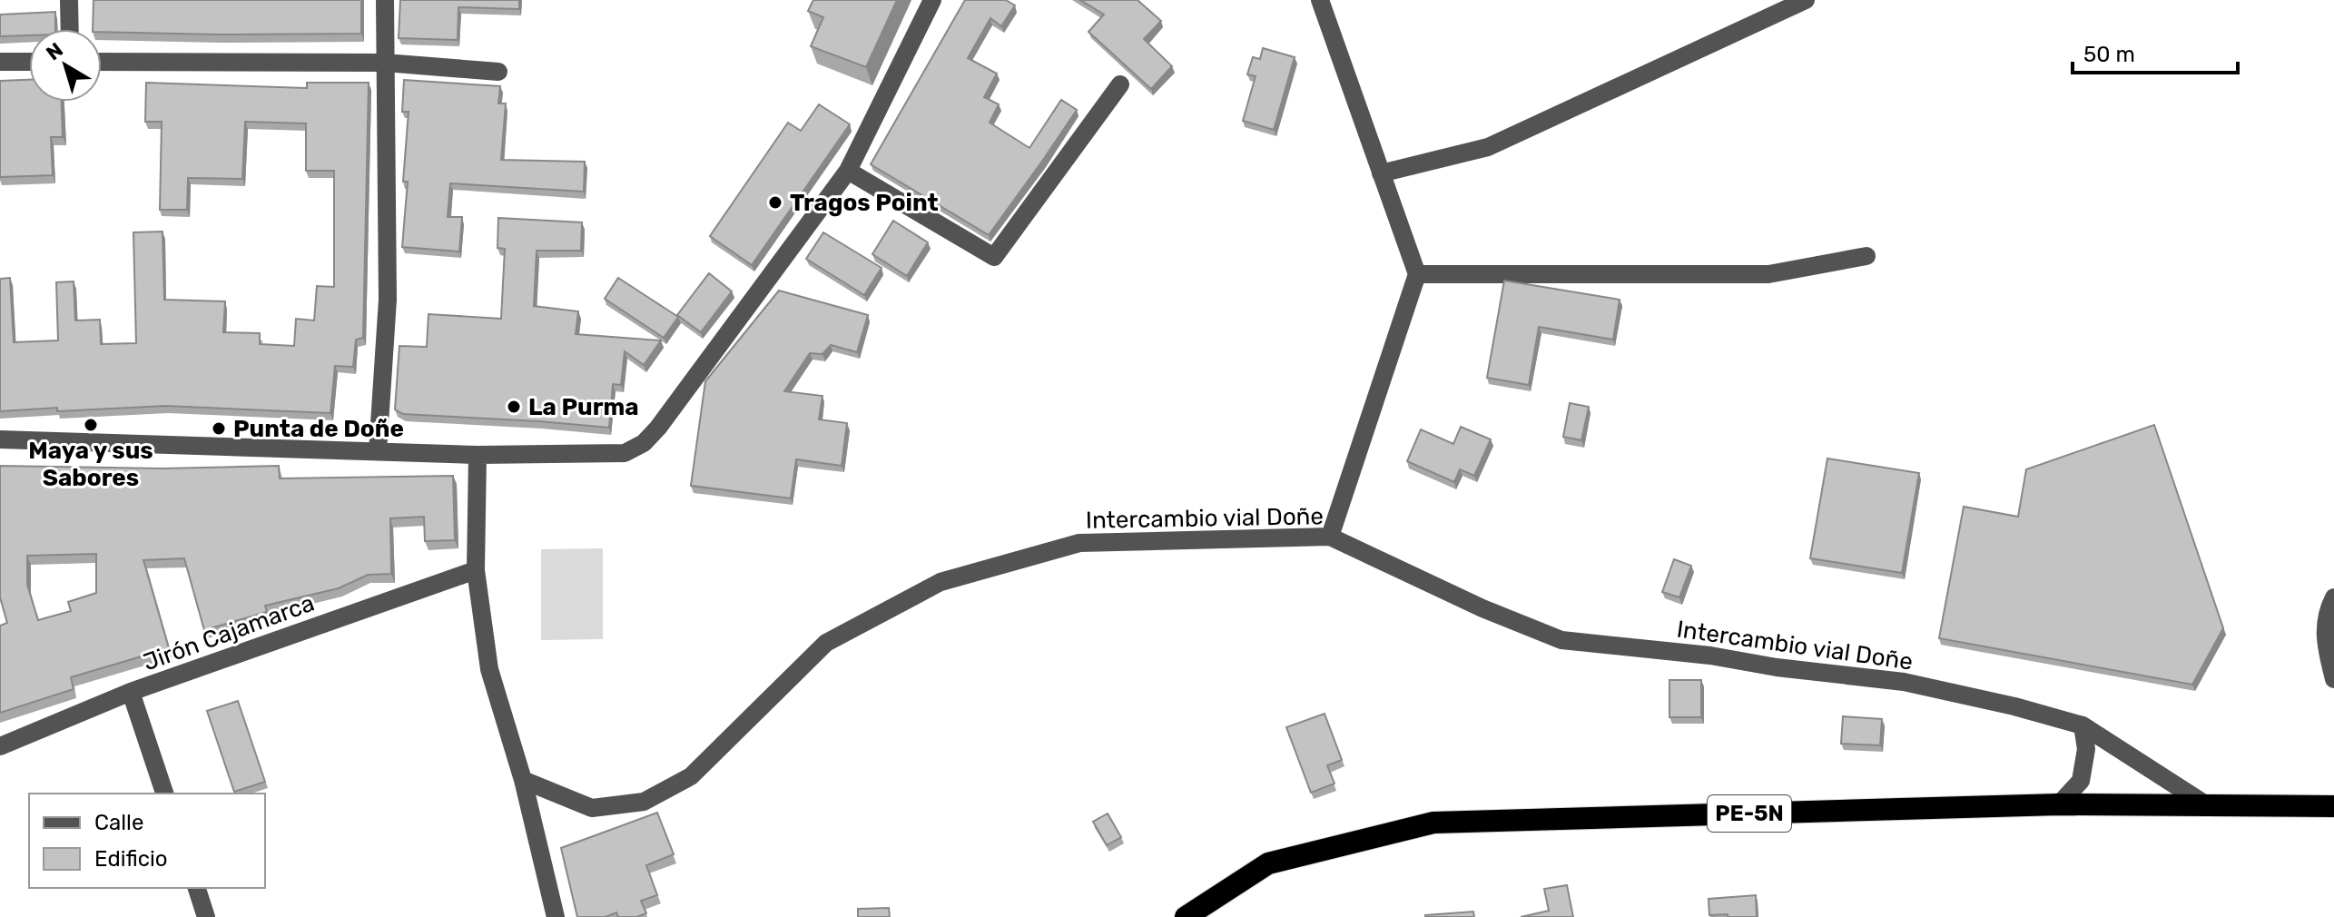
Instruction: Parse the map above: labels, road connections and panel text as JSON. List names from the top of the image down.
{
  "streets": {
    "highway": ["PE-5N"],
    "street": ["Intercambio vial Doñe", "Jirón Cajamarca"]
  },
  "crossings": [
    ["Intercambio vial Doñe", "PE-5N"]
  ],
  "places": [
    "Tragos Point",
    "La Purma",
    "Maya y sus Sabores",
    "Punta de Doñe"
  ],
  "legend": ["Calle", "Edificio"],
  "scale_bar": "50 m",
  "north": "top left"
}
